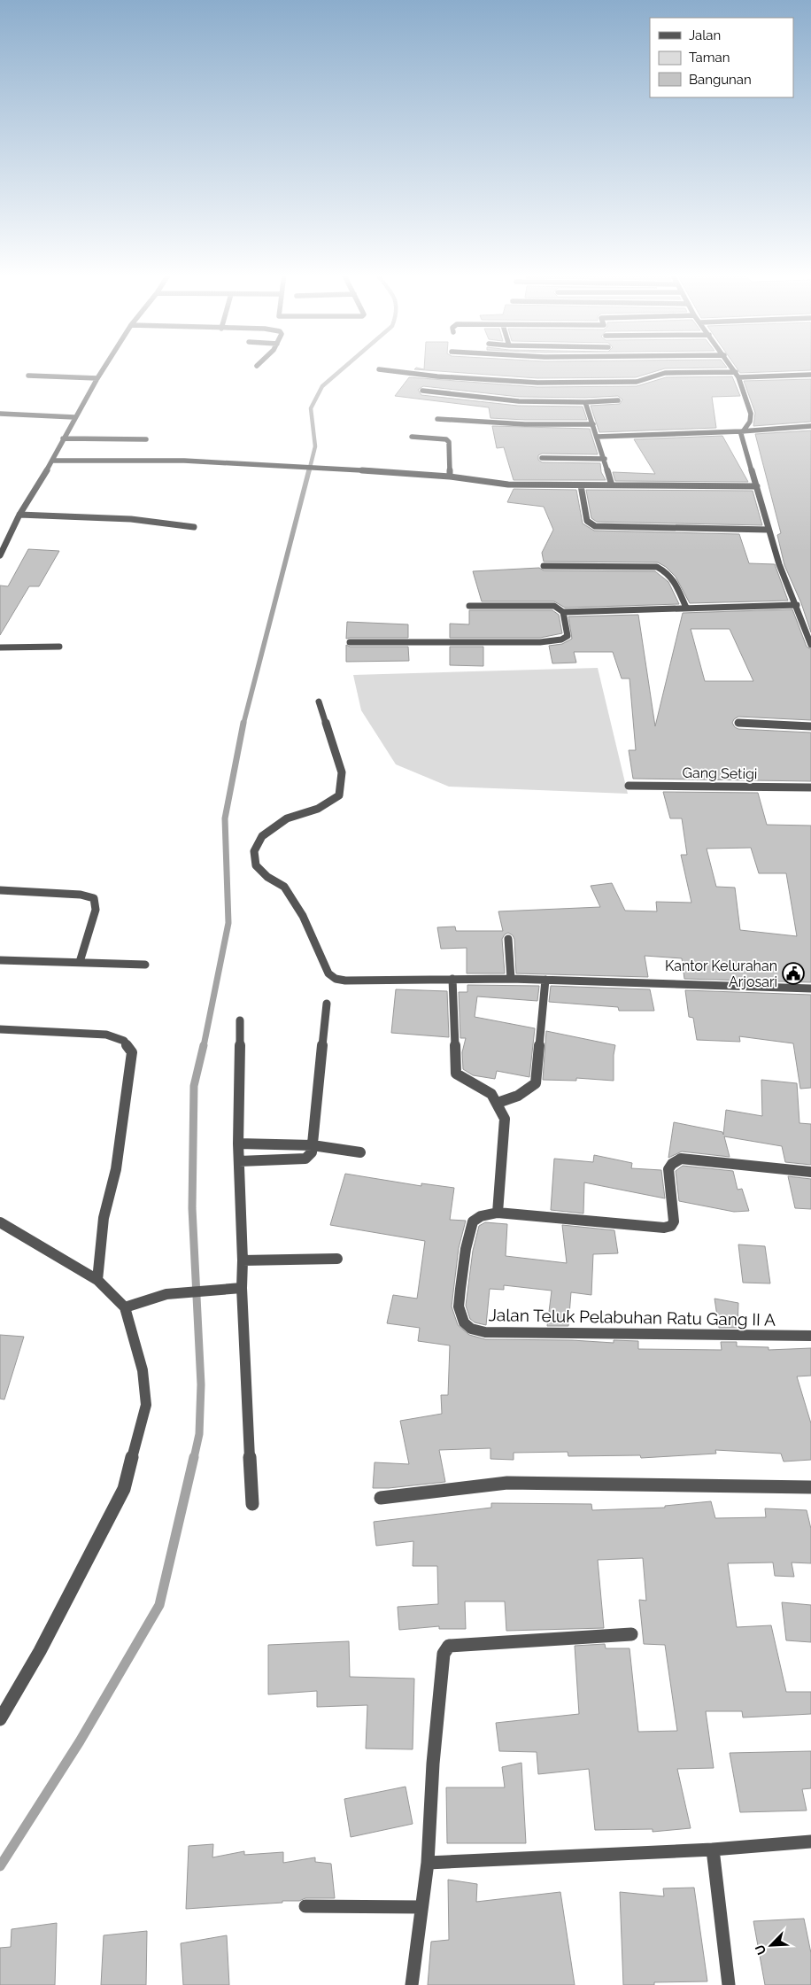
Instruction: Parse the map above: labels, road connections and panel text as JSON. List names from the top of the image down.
{
  "streets": {
    "street": ["Gang Setigi", "Jalan Teluk Pelabuhan Ratu Gang II A"]
  },
  "places": {
    "public building": ["Kantor Kelurahan Arjosari"]
  },
  "legend": ["Jalan", "Taman", "Bangunan"],
  "north": "bottom left"
}
